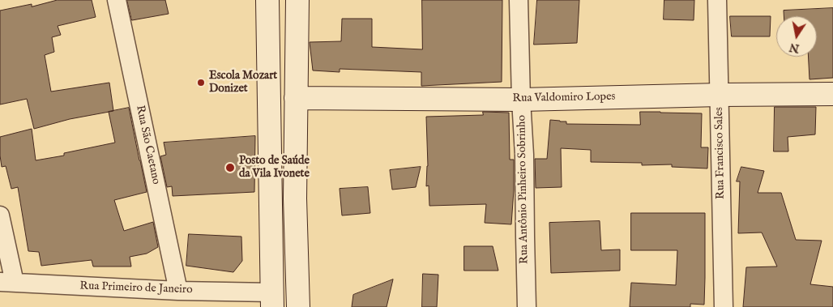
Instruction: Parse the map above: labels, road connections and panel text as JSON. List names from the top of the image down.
{
  "streets": {
    "main road": ["Rua Valdomiro Lopes"],
    "street": [
      "Rua São Caetano",
      "Rua Francisco Sales",
      "Rua Antônio Pinheiro Sobrinho",
      "Rua Primeiro de Janeiro"
    ]
  },
  "crossings": [
    ["Rua Valdomiro Lopes", "Rua Francisco Sales"],
    ["Rua Valdomiro Lopes", "Rua Antônio Pinheiro Sobrinho"],
    ["Rua São Caetano", "Rua Primeiro de Janeiro"]
  ],
  "places": ["Escola Mozart Donizet", "Posto de Saúde da Vila Ivonete"],
  "north": "bottom"
}
